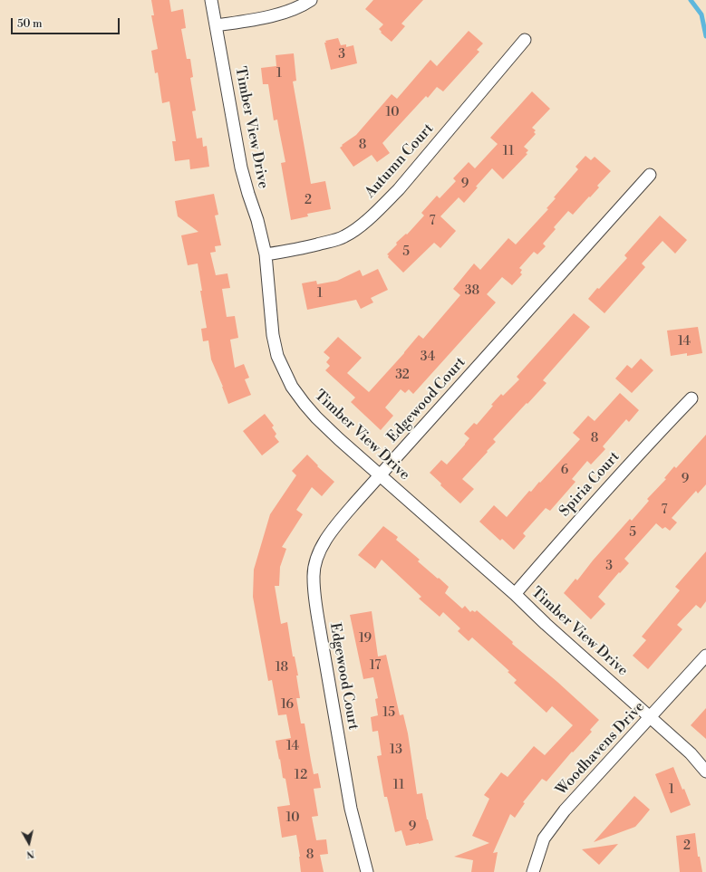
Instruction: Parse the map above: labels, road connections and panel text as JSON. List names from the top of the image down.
{
  "streets": {
    "street": [
      "Timber View Drive",
      "Autumn Court",
      "Edgewood Court",
      "Spiria Court",
      "Woodhavens Drive"
    ]
  },
  "crossings": [
    ["Timber View Drive", "Autumn Court"],
    ["Timber View Drive", "Edgewood Court"],
    ["Timber View Drive", "Spiria Court"],
    ["Timber View Drive", "Woodhavens Drive"]
  ],
  "house_numbers": [
    "3",
    "1",
    "10",
    "8",
    "11",
    "9",
    "2",
    "7",
    "5",
    "38",
    "1",
    "14",
    "34",
    "32",
    "8",
    "6",
    "9",
    "7",
    "5",
    "3",
    "19",
    "17",
    "18",
    "16",
    "15",
    "14",
    "13",
    "12",
    "11",
    "1",
    "10",
    "9",
    "2",
    "8"
  ],
  "scale_bar": "50 m",
  "north": "bottom"
}
